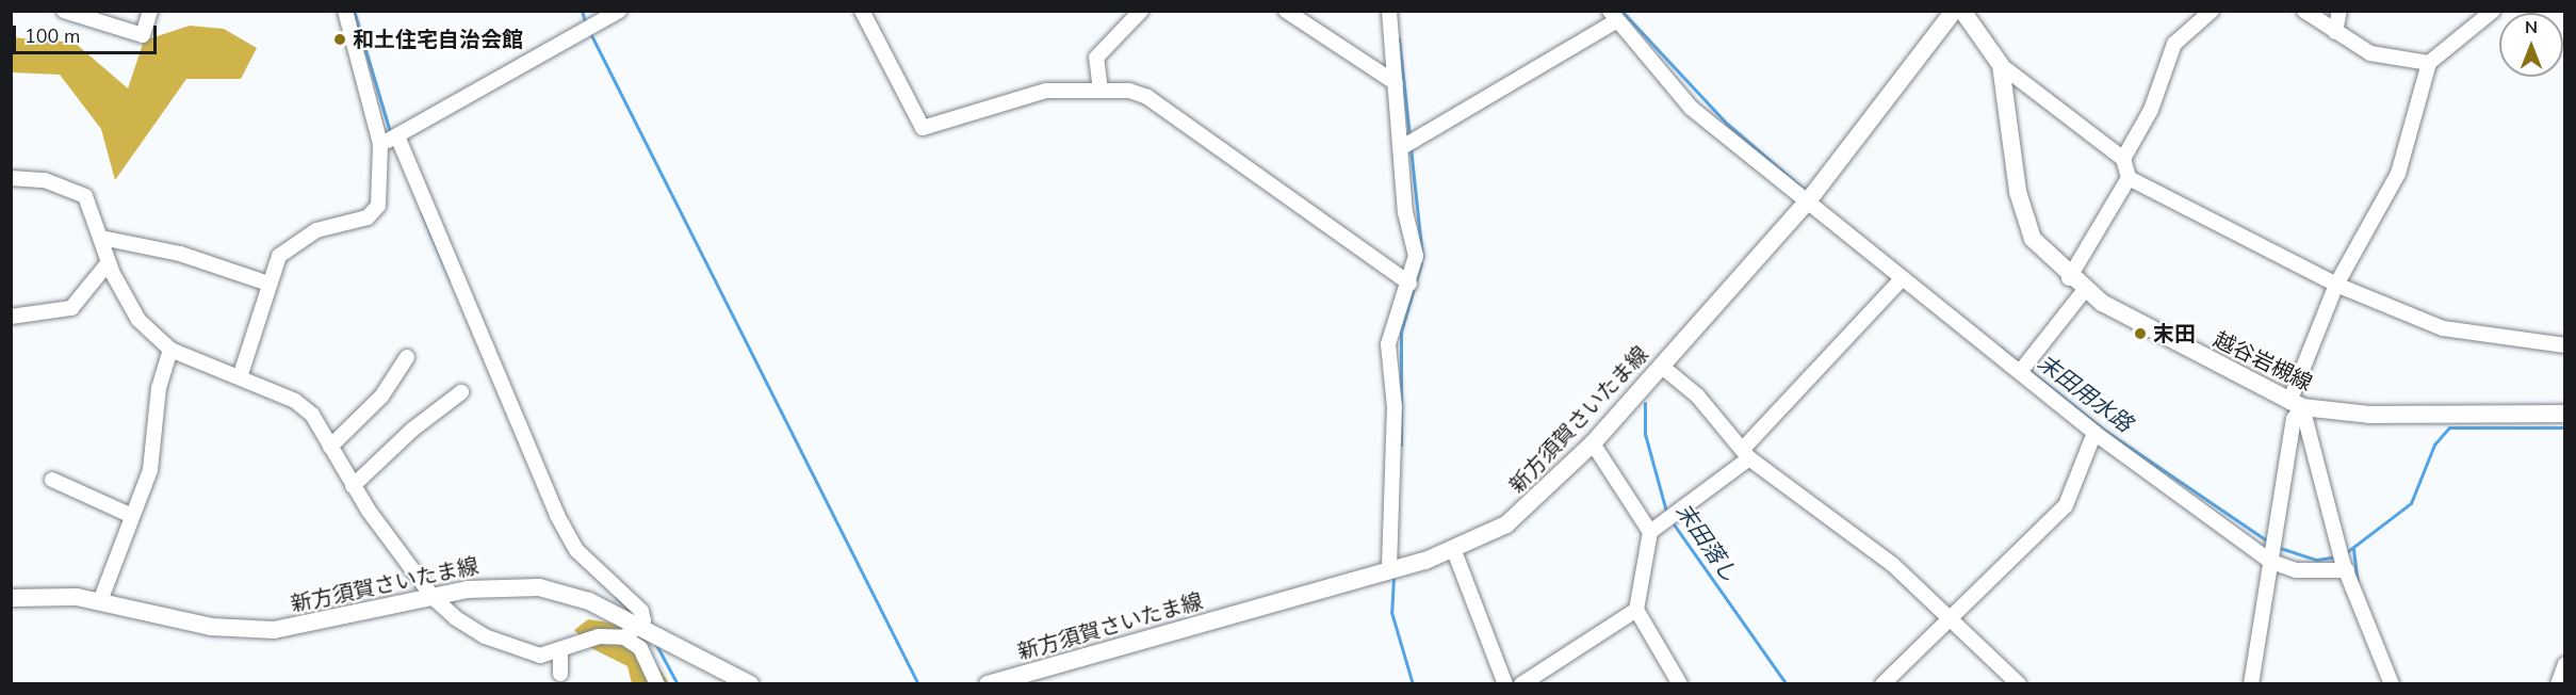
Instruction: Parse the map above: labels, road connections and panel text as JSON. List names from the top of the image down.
{
  "streets": {
    "main road": ["越谷岩槻線", "新方須賀さいたま線"]
  },
  "water": ["末田用水路", "末田落し"],
  "places": ["和土住宅自治会館", "末田"],
  "scale_bar": "100 m",
  "north": "top"
}
